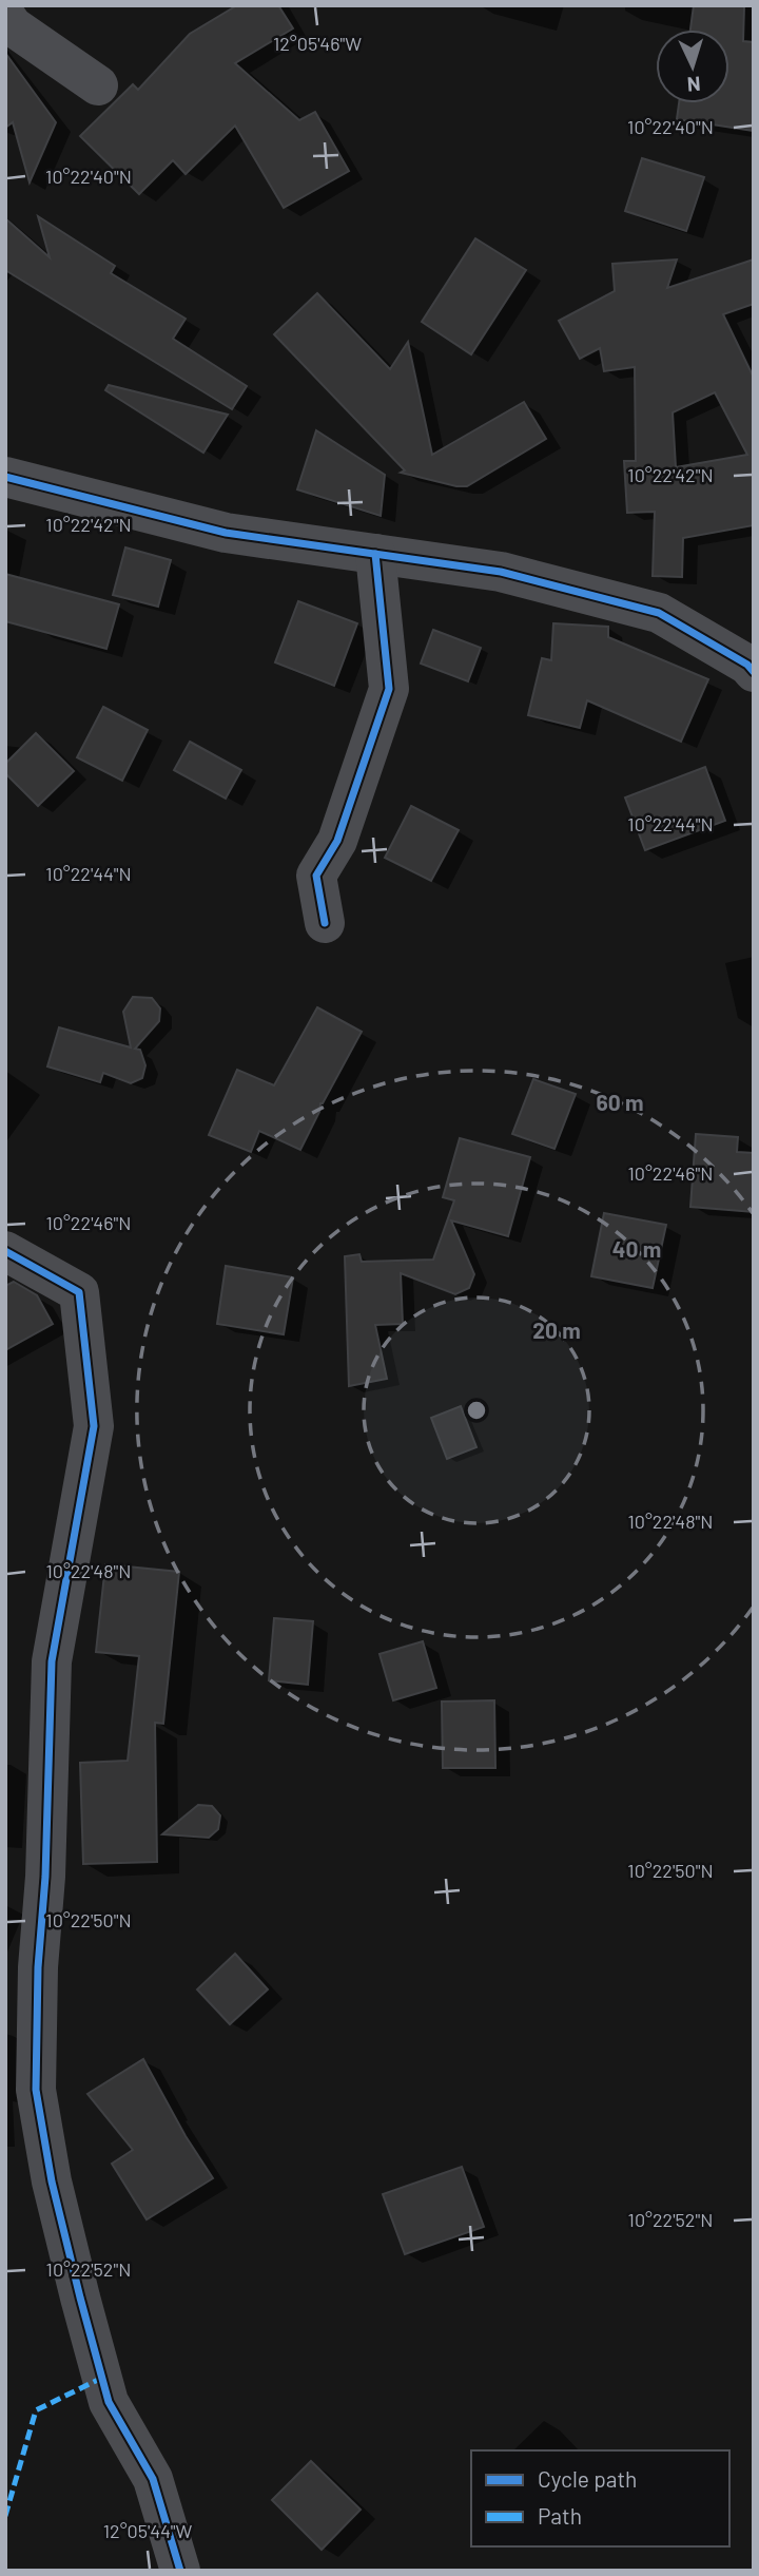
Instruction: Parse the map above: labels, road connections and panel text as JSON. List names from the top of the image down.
{
  "legend": ["Cycle path", "Path"],
  "north": "bottom",
  "coordinates": [
    "12°05'46\"W",
    "10°22'40\"N",
    "10°22'42\"N",
    "10°22'44\"N",
    "10°22'46\"N",
    "10°22'48\"N",
    "10°22'50\"N",
    "10°22'52\"N",
    "12°05'44\"W"
  ],
  "rings": ["60 m", "40 m", "20 m"]
}
